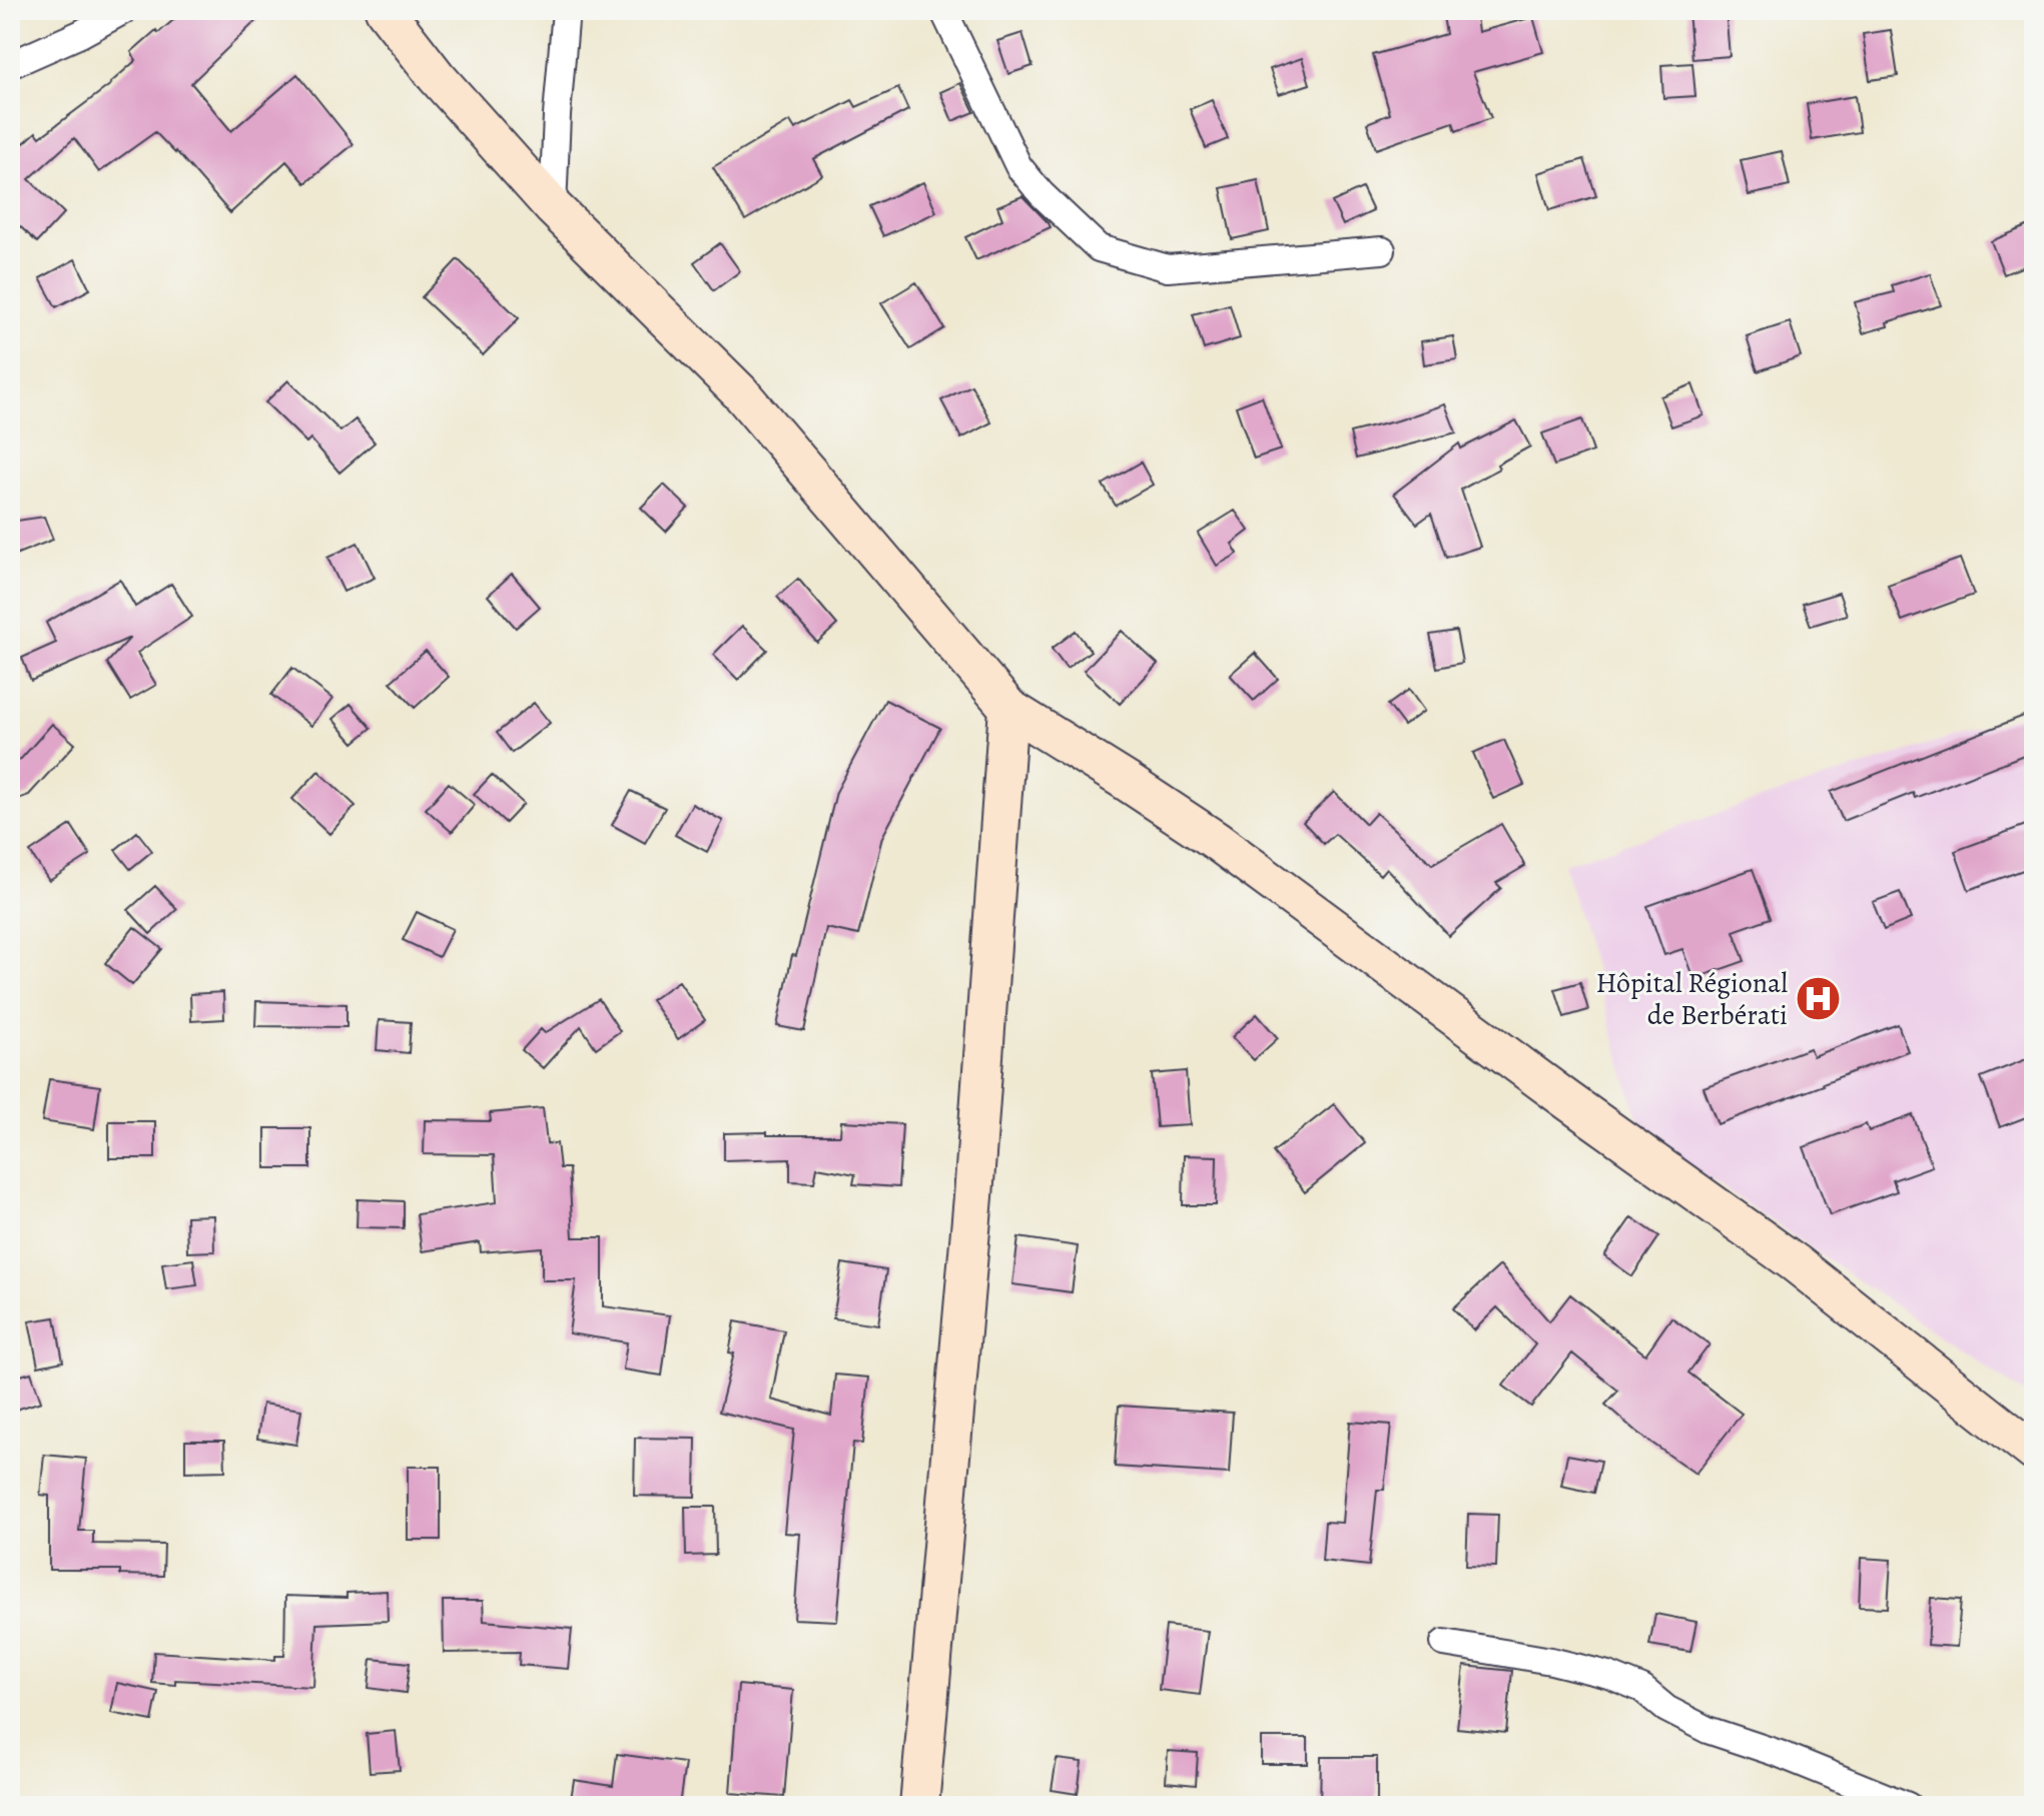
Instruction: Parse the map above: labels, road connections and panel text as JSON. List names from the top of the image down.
{
  "places": {
    "hospital": ["Hôpital Régional de Berbérati"]
  }
}
